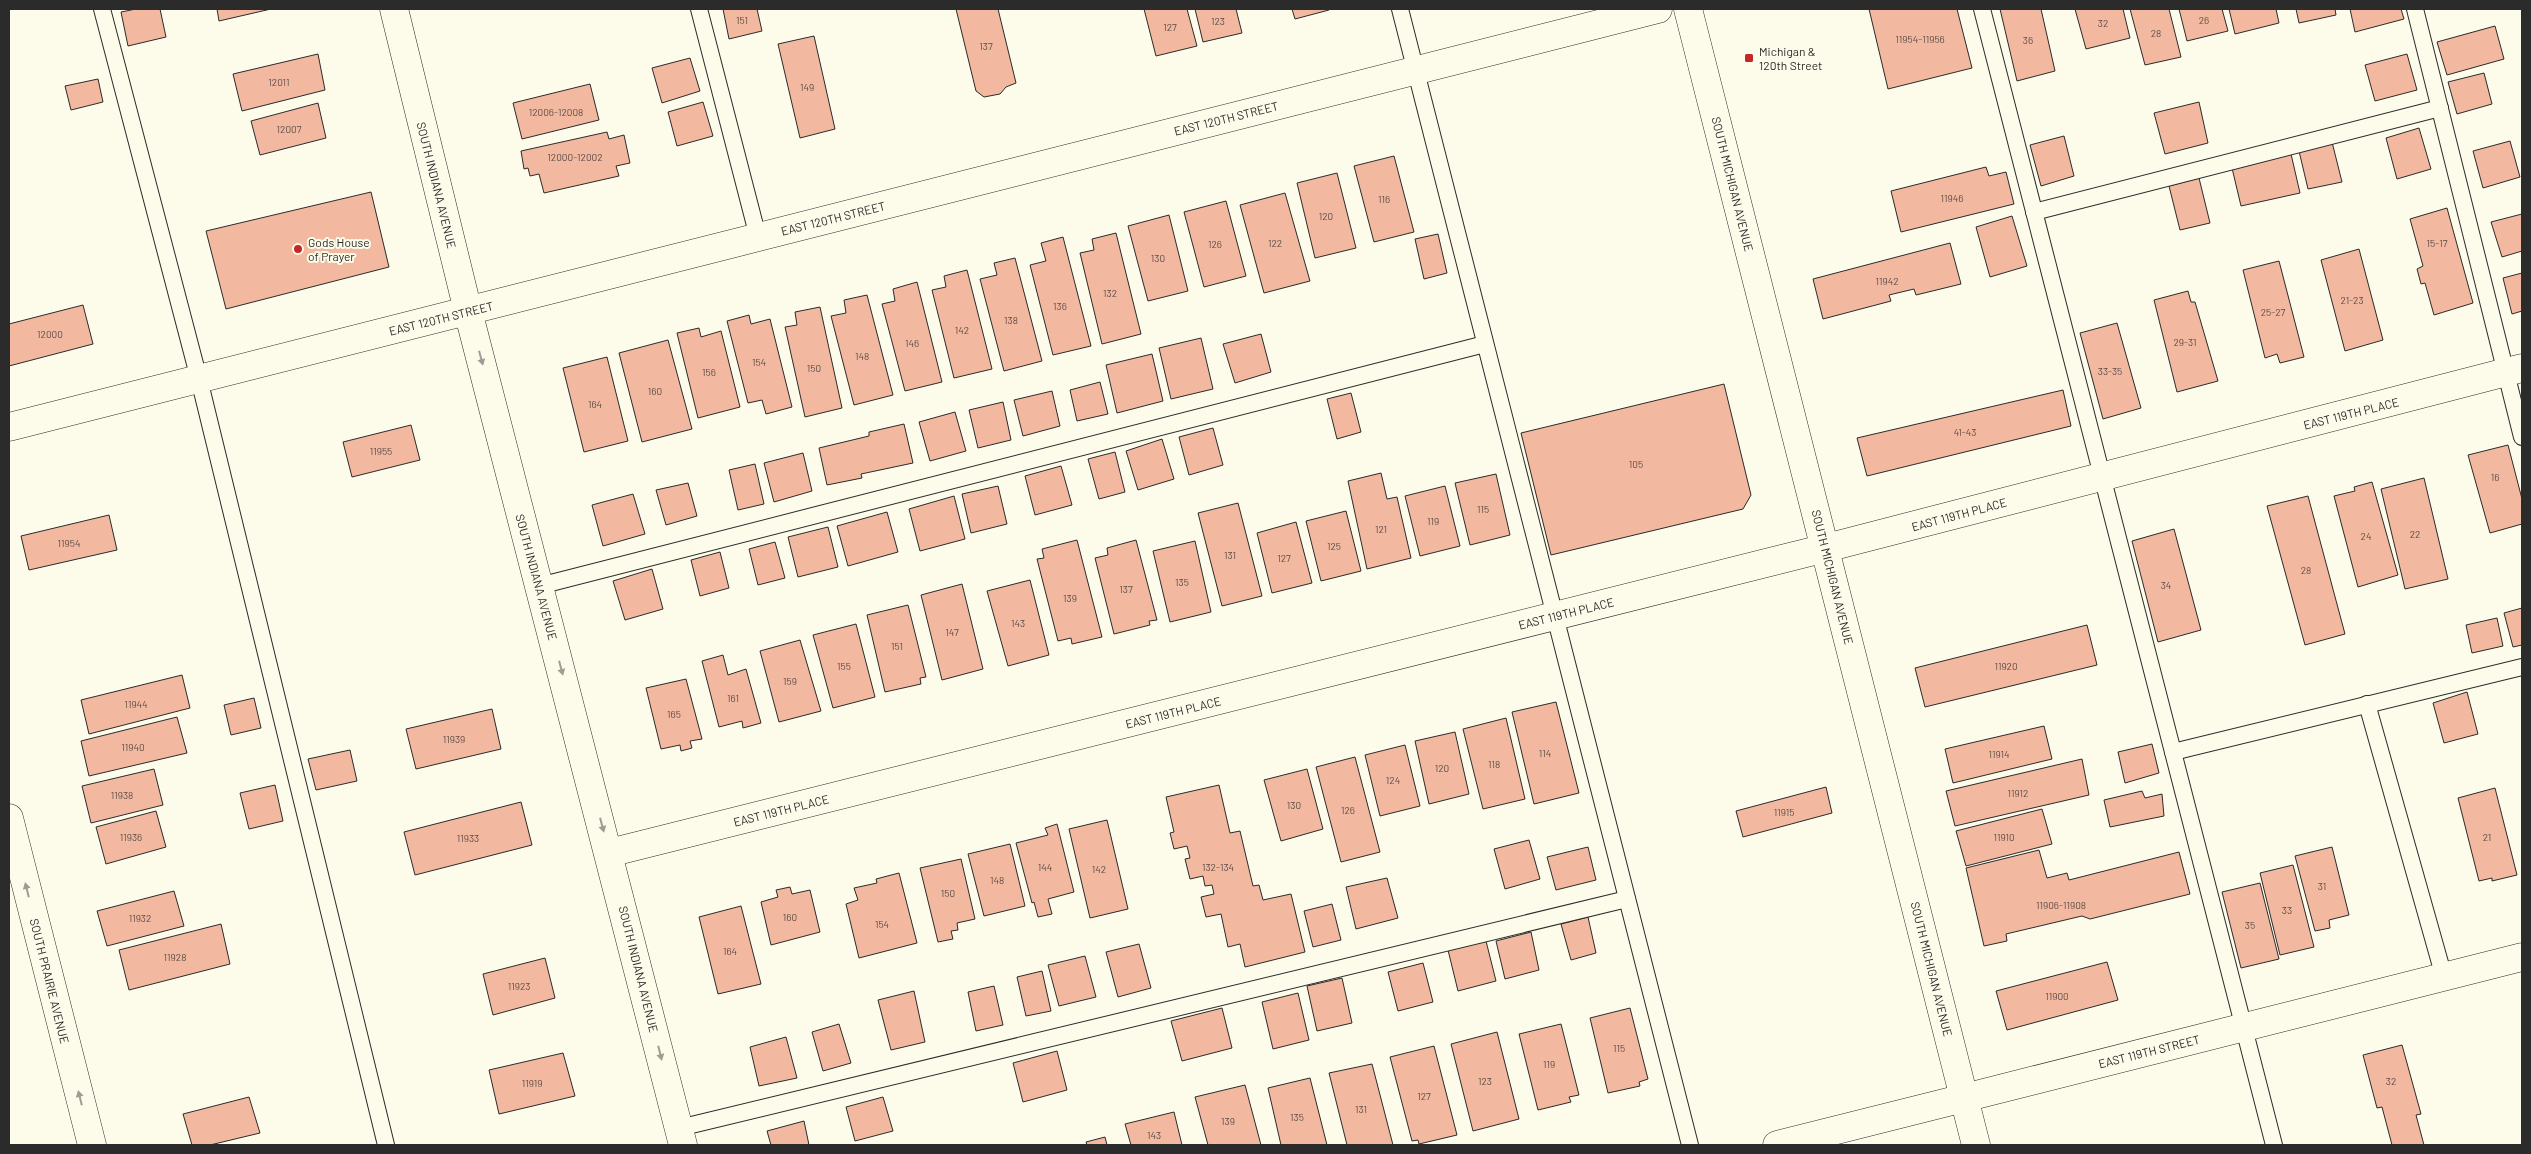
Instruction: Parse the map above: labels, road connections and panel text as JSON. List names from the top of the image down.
{
  "streets": {
    "street": [
      "EAST 120TH STREET",
      "SOUTH MICHIGAN AVENUE",
      "SOUTH INDIANA AVENUE",
      "EAST 119TH PLACE",
      "SOUTH PRAIRIE AVENUE",
      "EAST 119TH STREET"
    ]
  },
  "crossings": [
    ["EAST 120TH STREET", "SOUTH INDIANA AVENUE"],
    ["SOUTH MICHIGAN AVENUE", "EAST 119TH PLACE"],
    ["SOUTH MICHIGAN AVENUE", "EAST 119TH STREET"],
    ["SOUTH INDIANA AVENUE", "EAST 119TH PLACE"]
  ],
  "one_way": ["SOUTH INDIANA AVENUE", "SOUTH PRAIRIE AVENUE"],
  "places": {
    "transit": ["Michigan & 120th Street"],
    "other": ["Gods House of Prayer"]
  },
  "house_numbers": [
    "151",
    "26",
    "123",
    "32",
    "127",
    "28",
    "11954-11956",
    "36",
    "137",
    "12011",
    "149",
    "12006-12008",
    "12007",
    "12000-12002",
    "11946",
    "116",
    "120",
    "122",
    "15-17",
    "126",
    "130",
    "11942",
    "132",
    "21-23",
    "136",
    "25-27",
    "138",
    "142",
    "12000",
    "29-31",
    "146",
    "148",
    "154",
    "150",
    "33-35",
    "156",
    "160",
    "164",
    "41-43",
    "11955",
    "105",
    "16",
    "115",
    "119",
    "121",
    "22",
    "24",
    "11954",
    "125",
    "131",
    "127",
    "28",
    "135",
    "34",
    "137",
    "139",
    "143",
    "147",
    "151",
    "155",
    "11920",
    "159",
    "161",
    "11944",
    "165",
    "11939",
    "11940",
    "114",
    "11914",
    "118",
    "120",
    "124",
    "11912",
    "11938",
    "130",
    "126",
    "11915",
    "11936",
    "11910",
    "21",
    "11933",
    "144",
    "132-134",
    "142",
    "148",
    "31",
    "150",
    "11906-11908",
    "33",
    "160",
    "11932",
    "154",
    "35",
    "164",
    "11928",
    "11923",
    "11900",
    "115",
    "119",
    "123",
    "32",
    "11919",
    "127",
    "131",
    "135",
    "139",
    "143"
  ]
}
